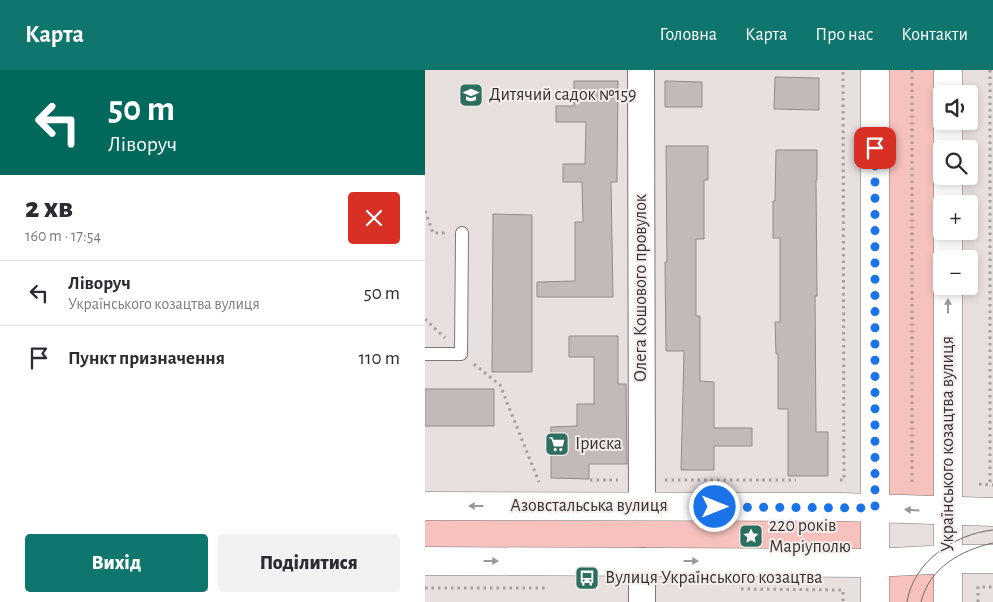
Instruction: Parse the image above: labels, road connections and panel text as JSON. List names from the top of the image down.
{
  "streets": {
    "street": ["Олега Кошового провулок", "Українського козацтва вулиця", "Азовстальська вулиця"]
  },
  "crossings": [
    ["Олега Кошового провулок", "Азовстальська вулиця"],
    ["Українського козацтва вулиця", "Азовстальська вулиця"]
  ],
  "places": {
    "school or university": ["Дитячий садок №159"],
    "supermarket": ["Іриска"],
    "place": ["220 років Маріуполю"],
    "bus stop": ["Вулиця Українського козацтва"]
  },
  "page": {
    "header": "Карта",
    "nav": [
      "Головна",
      "Карта",
      "Про нас",
      "Контакти"
    ],
    "turn": ["50 m", "Ліворуч"],
    "map_buttons": ["+", "−"],
    "heading": ["2 хв", "160 m · 17:54"],
    "list": [
      {
        "name": "Ліворуч",
        "note": "Українського козацтва вулиця",
        "value": "50 m"
      },
      {
        "name": "Пункт призначення",
        "value": "110 m"
      }
    ],
    "buttons": ["Вихід", "Поділитися"]
  }
}
